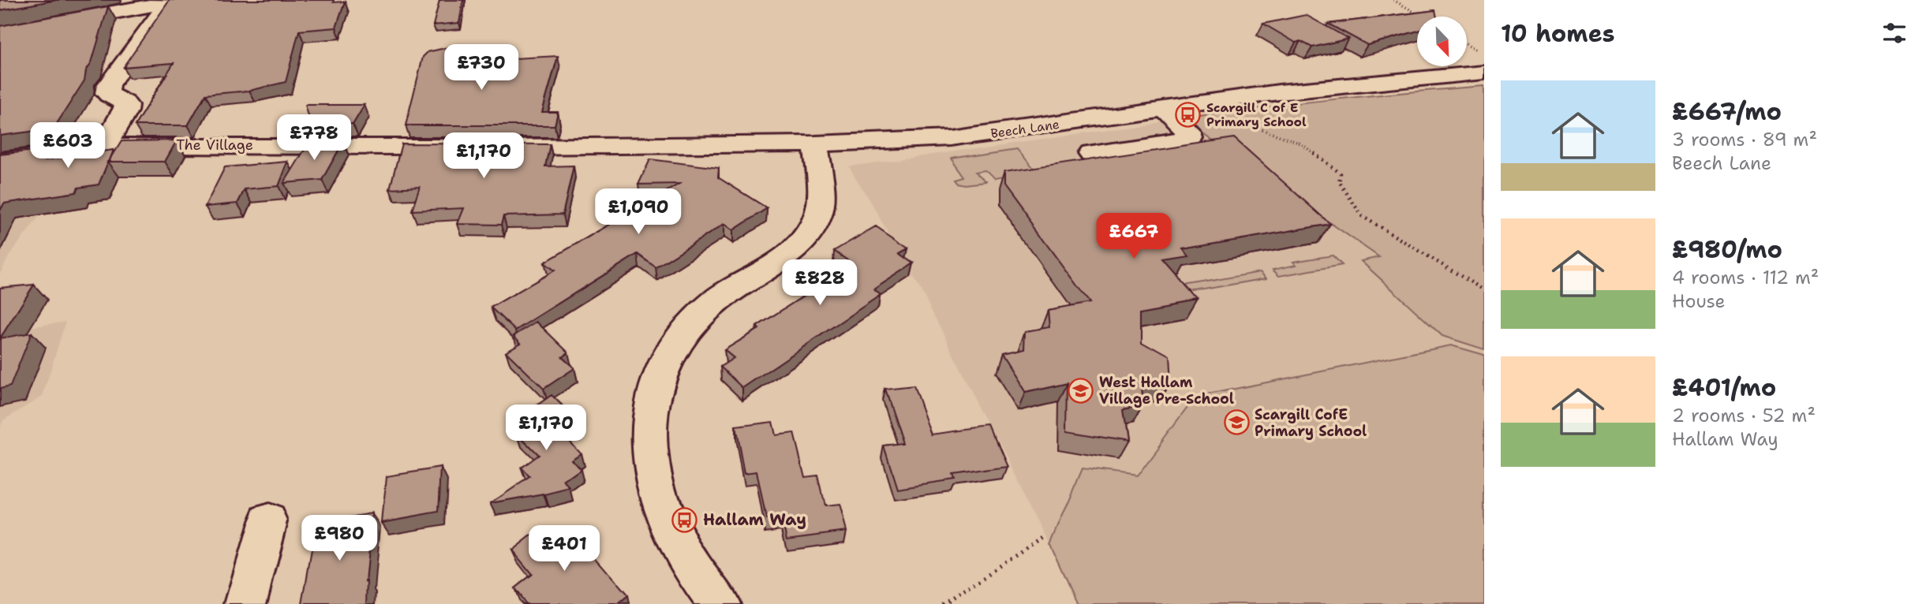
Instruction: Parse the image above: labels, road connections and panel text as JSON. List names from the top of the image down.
{
  "streets": {
    "street": ["Beech Lane", "The Village"]
  },
  "crossings": [
    ["Beech Lane", "The Village"]
  ],
  "places": {
    "bus stop": ["Scargill C of E Primary School", "Hallam Way"],
    "school or university": ["West Hallam Village Pre-School", "Scargill CofE Primary School"]
  },
  "north": "bottom right",
  "page": {
    "heading": "10 homes",
    "price": [
      "£730",
      "£778",
      "£603",
      "£1,170",
      "£1,090",
      "£667",
      "£828",
      "£1,170",
      "£980",
      "£401"
    ],
    "list": [
      {
        "name": "£667/mo",
        "note": "3 rooms · 89 m² · Beech Lane"
      },
      {
        "name": "£980/mo",
        "note": "4 rooms · 112 m² · House"
      },
      {
        "name": "£401/mo",
        "note": "2 rooms · 52 m² · Hallam Way"
      }
    ]
  }
}
